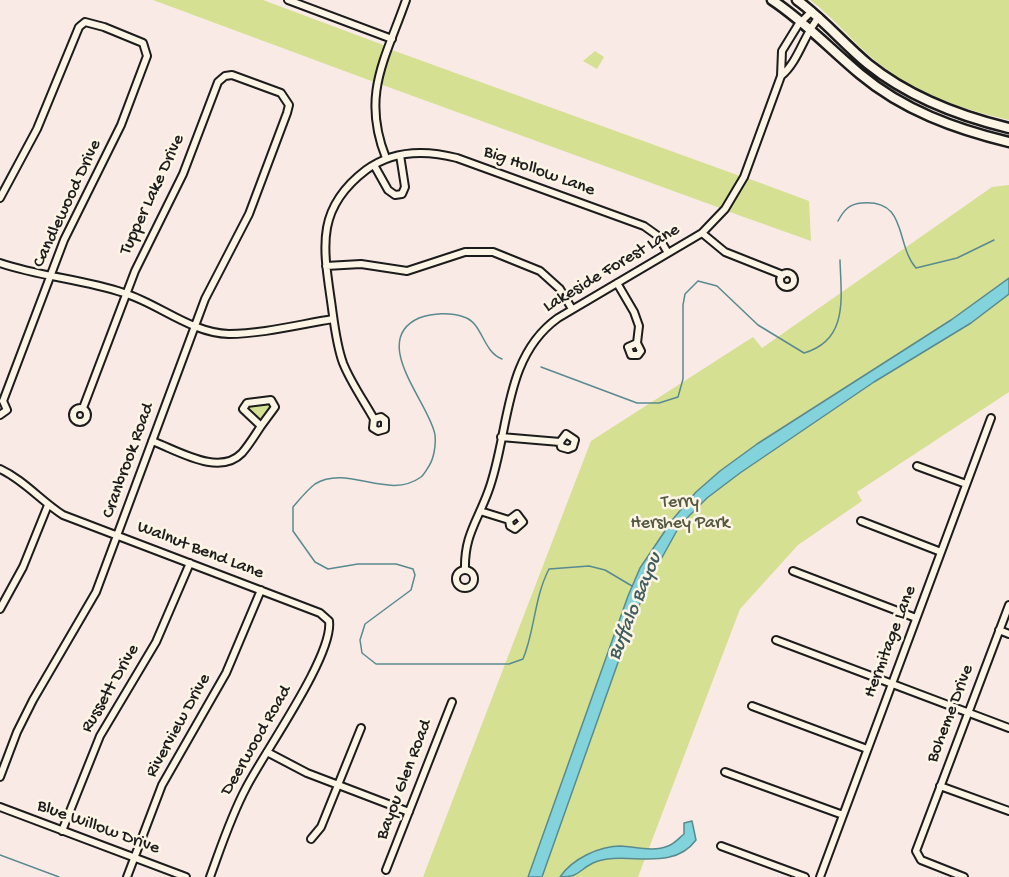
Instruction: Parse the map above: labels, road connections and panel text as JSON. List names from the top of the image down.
{
  "streets": {
    "street": [
      "Big Hollow Lane",
      "Tupper Lake Drive",
      "Candlewood Drive",
      "Lakeside Forest Lane",
      "Cranbrook Road",
      "Walnut Bend Lane",
      "Hermitage Lane",
      "Russett Drive",
      "Boheme Drive",
      "Riverview Drive",
      "Deerwood Road",
      "Bayou Glen Road",
      "Blue Willow Drive"
    ]
  },
  "crossings": [
    ["Big Hollow Lane", "Lakeside Forest Lane"],
    ["Tupper Lake Drive", "Cranbrook Road"],
    ["Cranbrook Road", "Walnut Bend Lane"],
    ["Walnut Bend Lane", "Russett Drive"],
    ["Walnut Bend Lane", "Riverview Drive"],
    ["Walnut Bend Lane", "Deerwood Road"],
    ["Russett Drive", "Blue Willow Drive"],
    ["Riverview Drive", "Blue Willow Drive"]
  ],
  "water": ["Buffalo Bayou"],
  "parks": ["Terry Hershey Park"]
}
